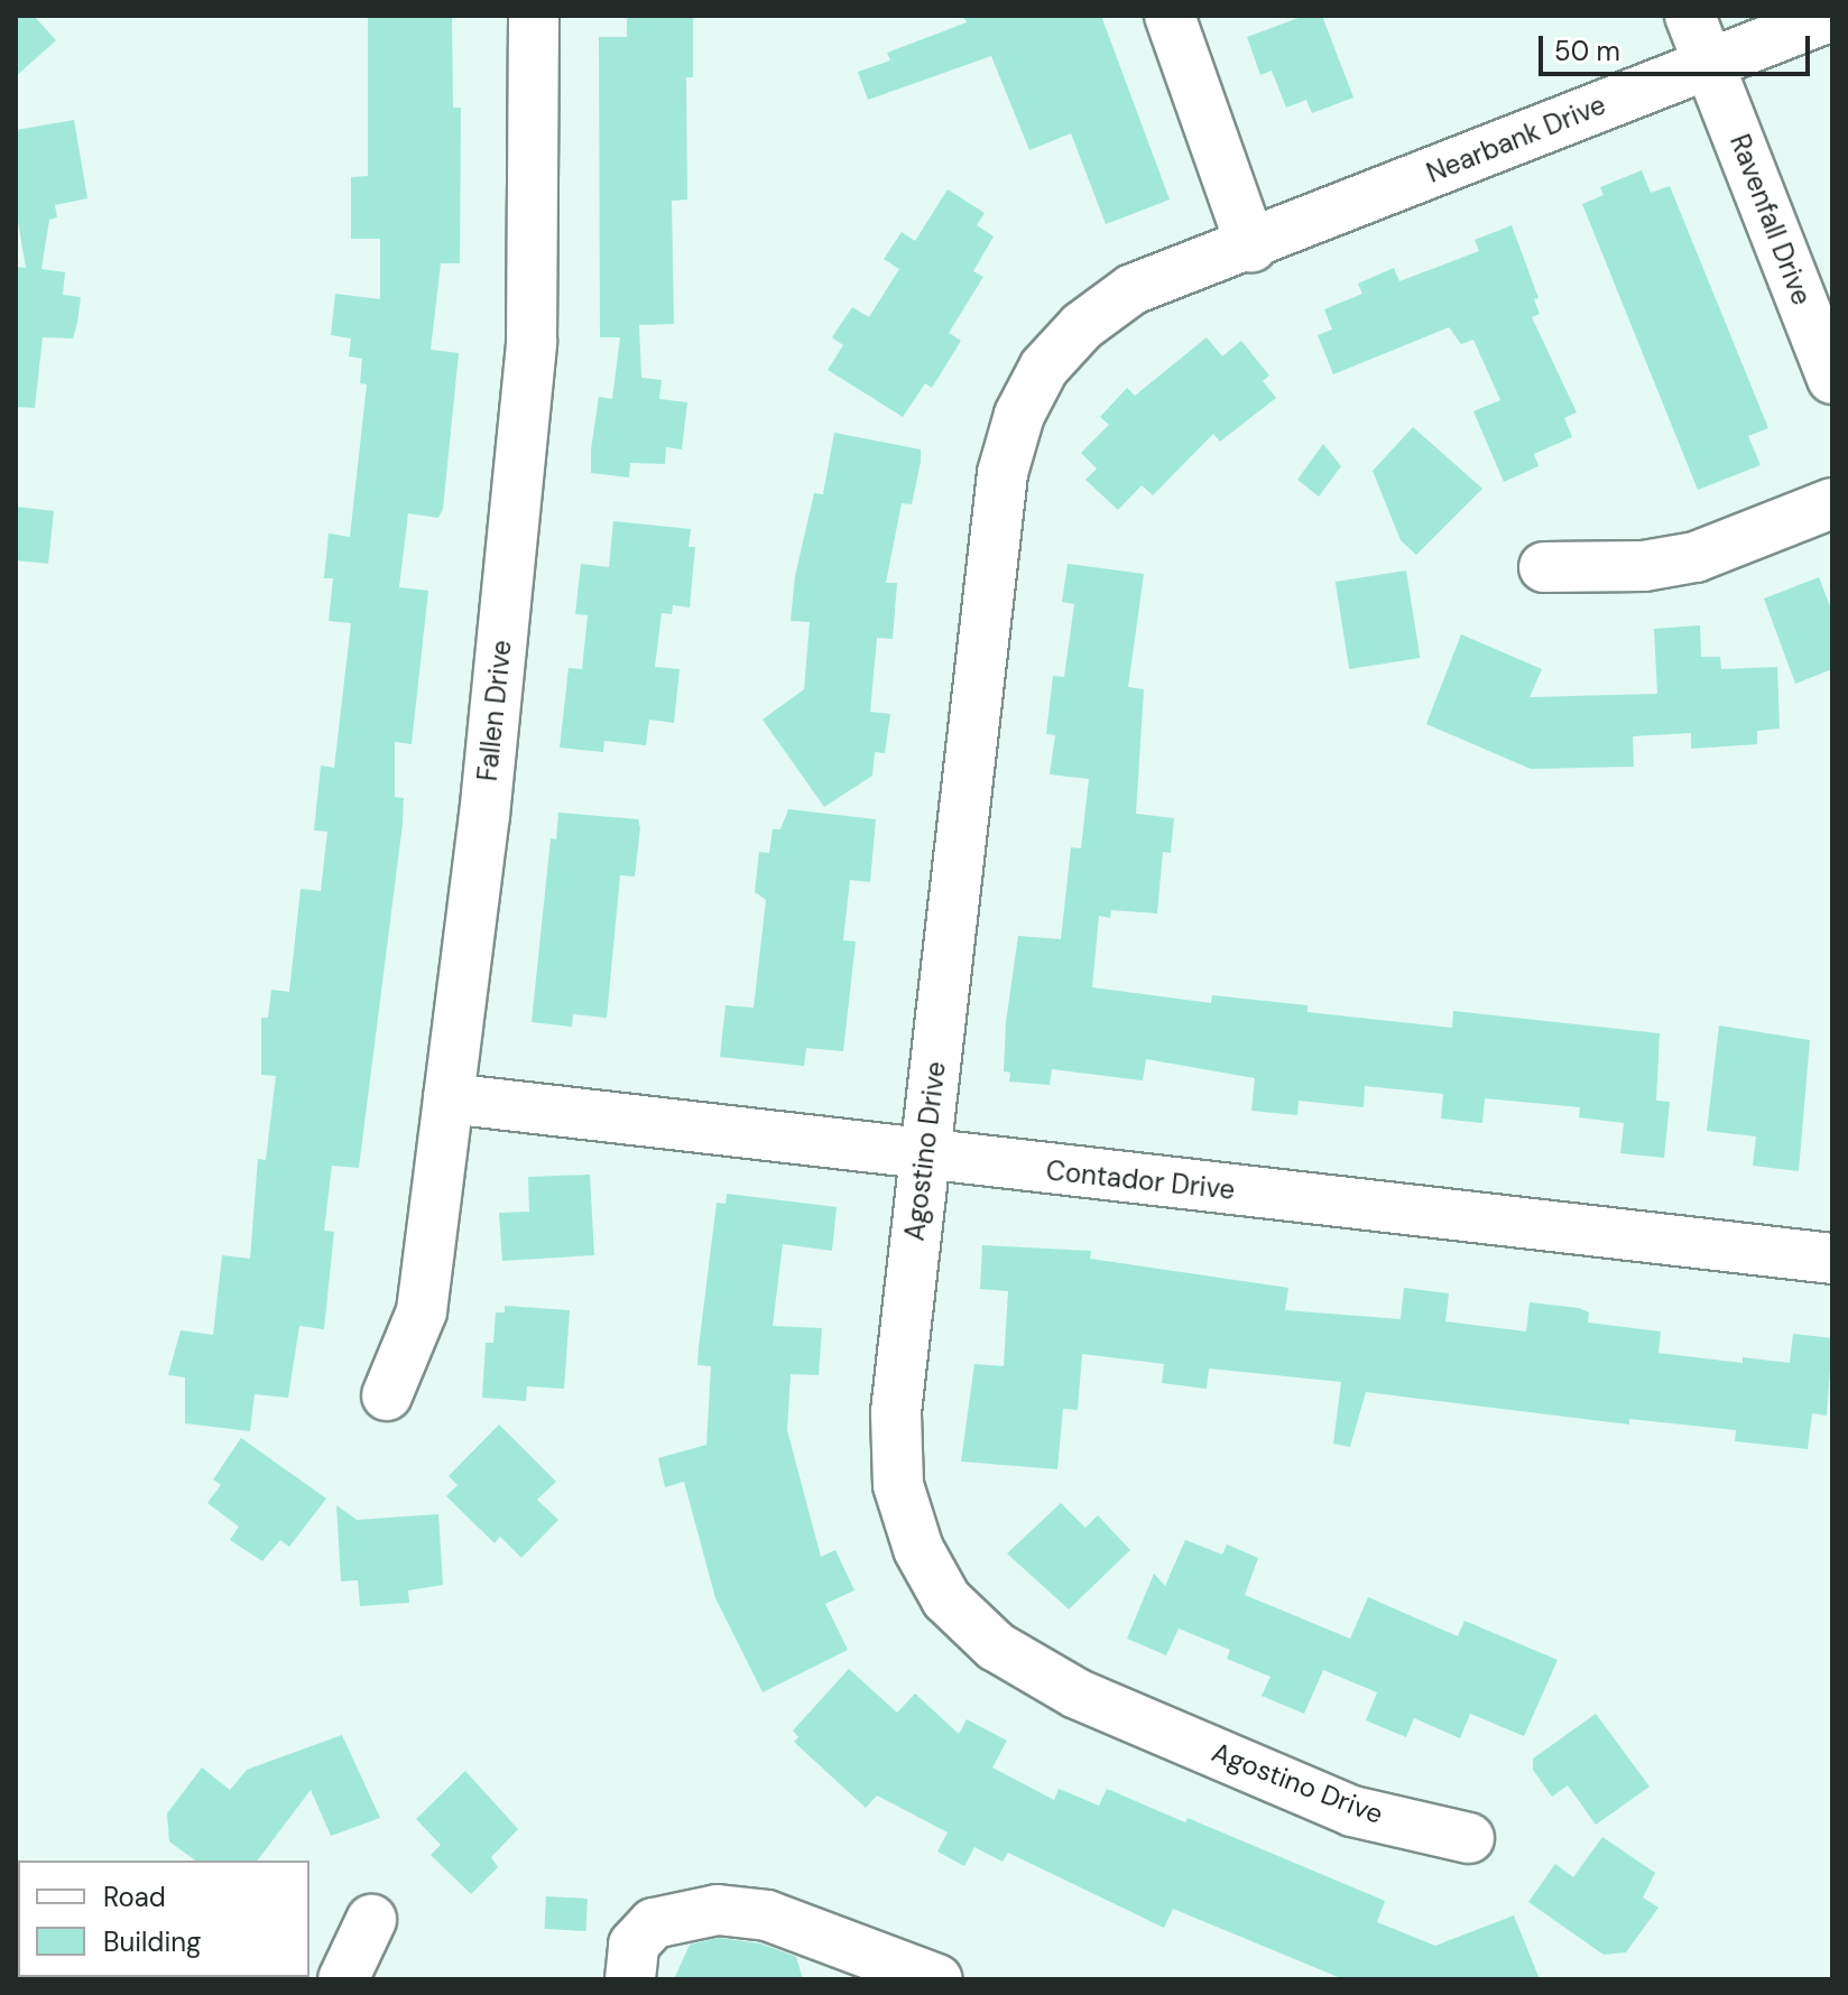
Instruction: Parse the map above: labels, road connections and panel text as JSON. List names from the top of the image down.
{
  "streets": {
    "street": [
      "Nearbank Drive",
      "Ravenfall Drive",
      "Fallen Drive",
      "Agostino Drive",
      "Contador Drive"
    ]
  },
  "crossings": [
    ["Nearbank Drive", "Ravenfall Drive"],
    ["Nearbank Drive", "Agostino Drive"],
    ["Fallen Drive", "Contador Drive"],
    ["Agostino Drive", "Contador Drive"]
  ],
  "legend": ["Road", "Building"],
  "scale_bar": "50 m"
}
